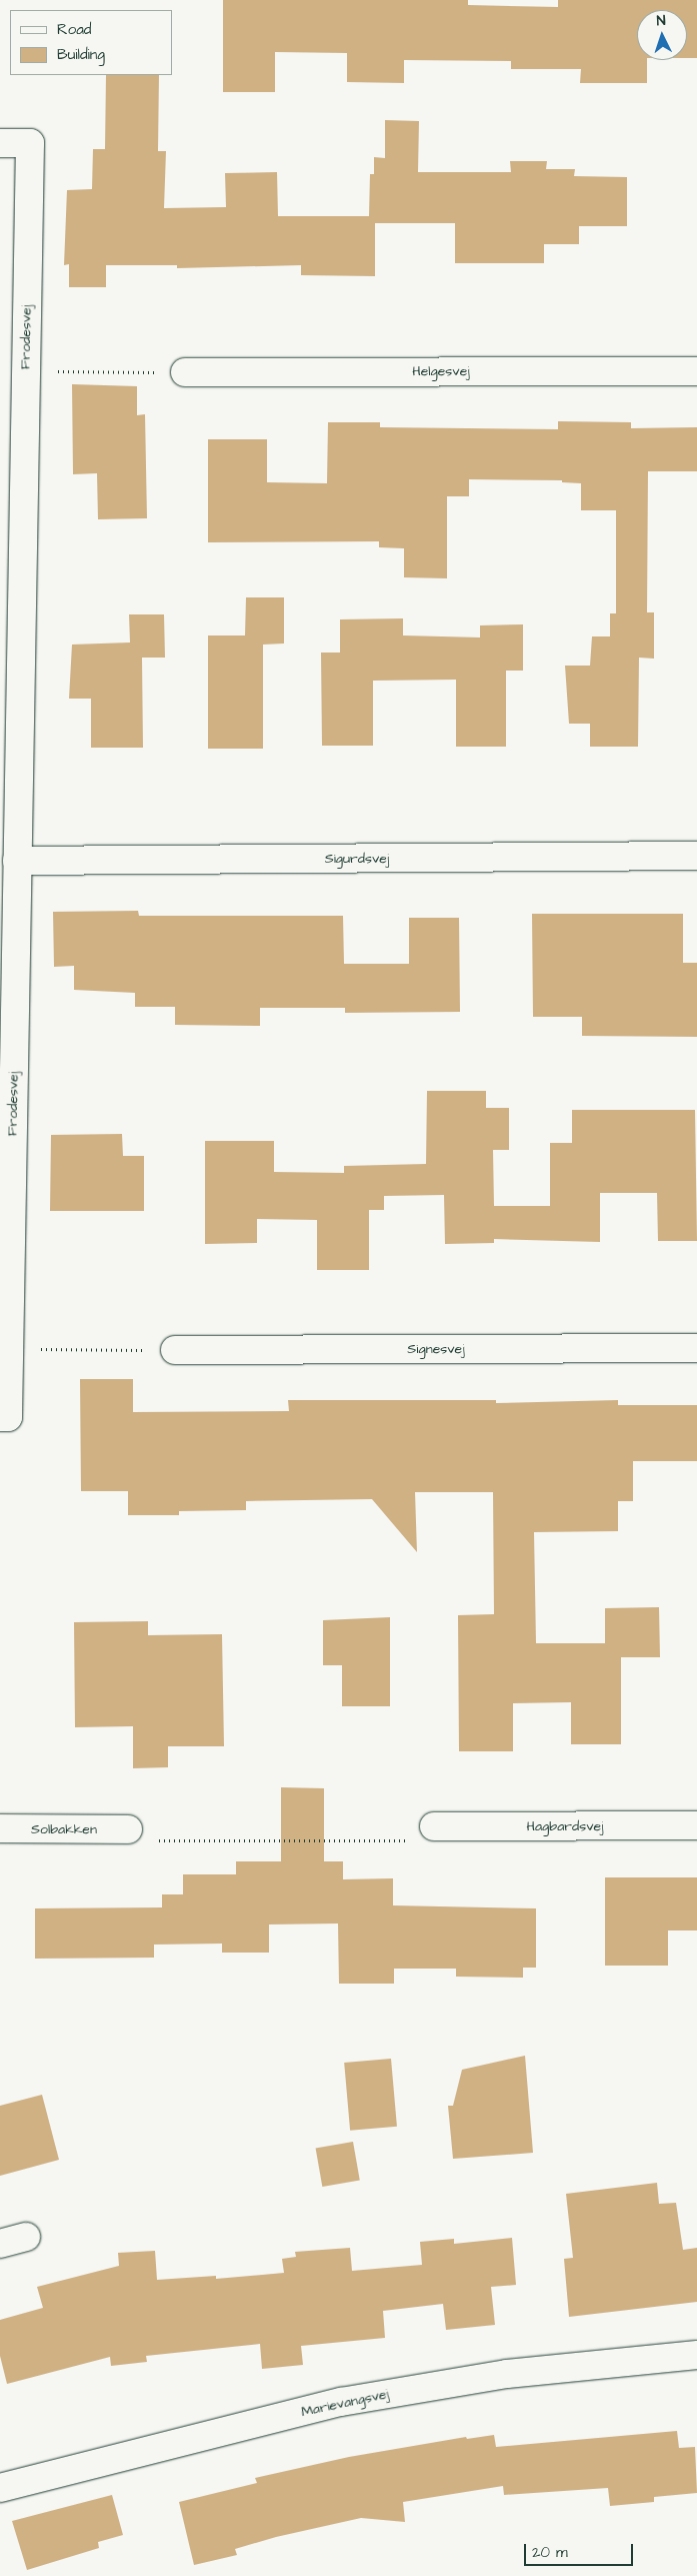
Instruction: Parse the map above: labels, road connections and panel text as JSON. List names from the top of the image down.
{
  "streets": {
    "street": [
      "Frodesvej",
      "Helgesvej",
      "Sigurdsvej",
      "Signesvej",
      "Hagbardsvej",
      "Solbakken",
      "Marievangsvej"
    ]
  },
  "crossings": [
    ["Frodesvej", "Sigurdsvej"]
  ],
  "legend": ["Road", "Building"],
  "scale_bar": "20 m",
  "north": "top"
}
